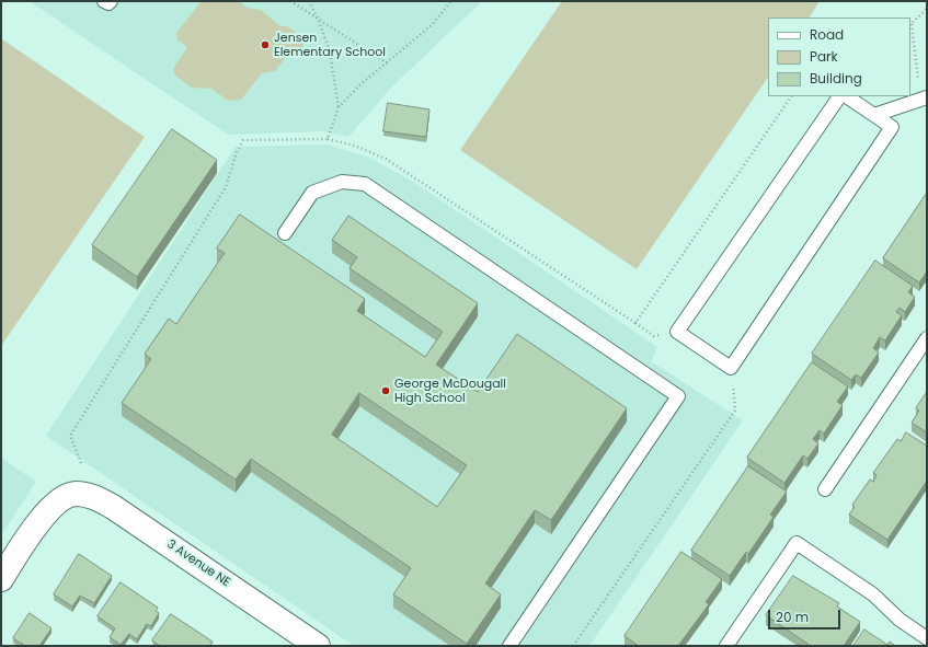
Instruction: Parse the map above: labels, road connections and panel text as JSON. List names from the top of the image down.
{
  "streets": {
    "street": ["3 Avenue NE"]
  },
  "places": ["Jensen Elementary School", "George McDougall High School"],
  "legend": ["Road", "Park", "Building"],
  "scale_bar": "20 m"
}
